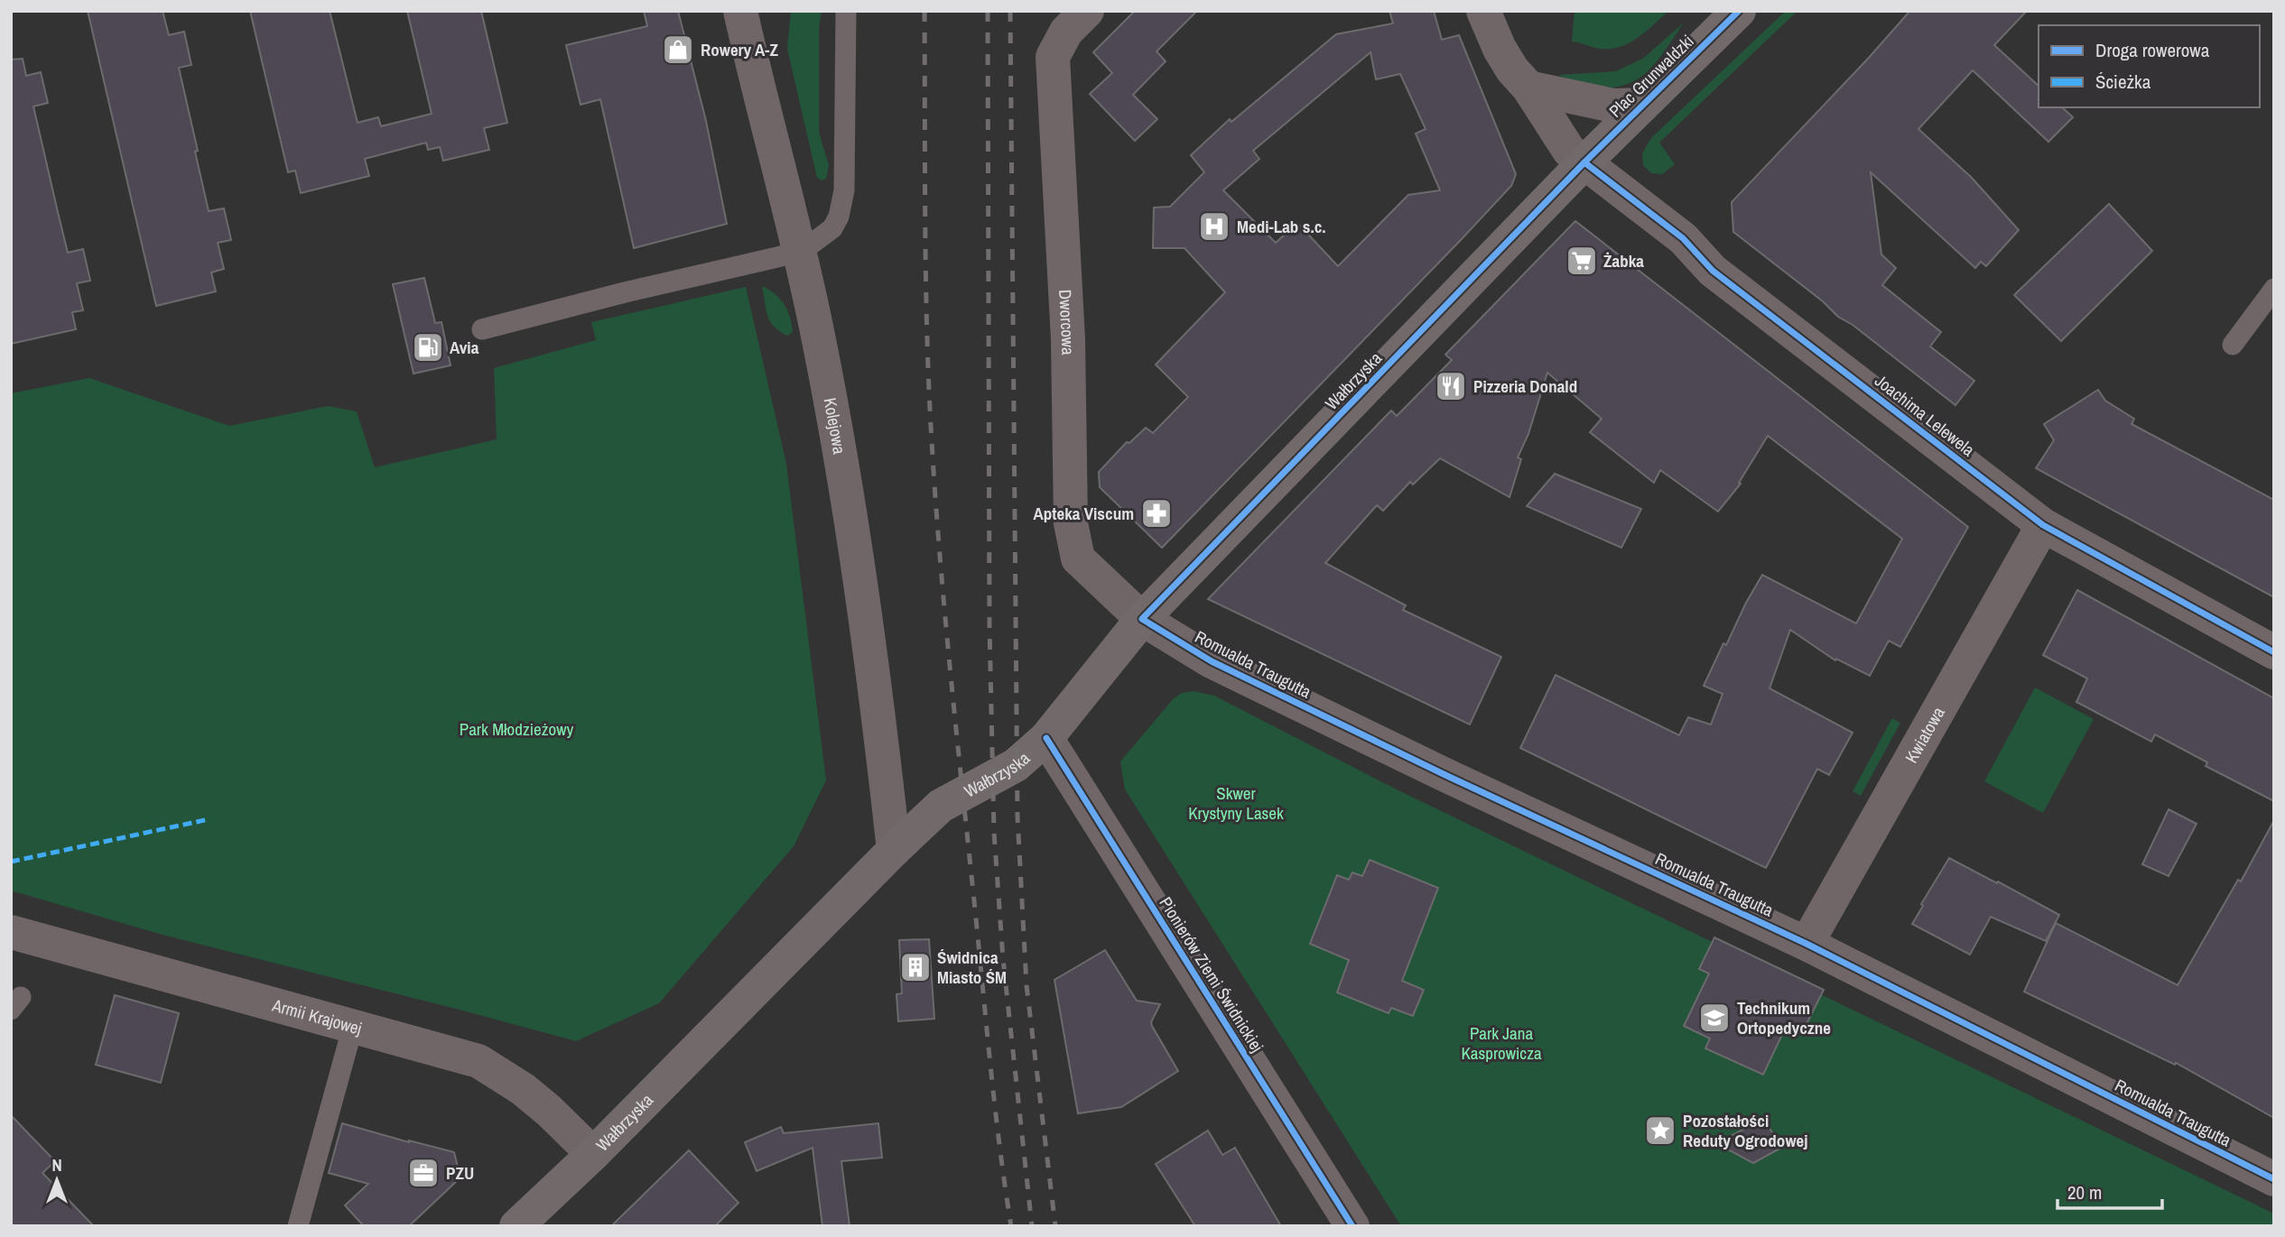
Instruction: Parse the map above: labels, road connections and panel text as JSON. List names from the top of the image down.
{
  "streets": {
    "main road": ["Plac Grunwaldzki", "Wałbrzyska"],
    "street": [
      "Dworcowa",
      "Joachima Lelewela",
      "Kolejowa",
      "Romualda Traugutta",
      "Kwiatowa",
      "Pionierów Ziemi Świdnickiej",
      "Armii Krajowej"
    ]
  },
  "crossings": [
    ["Plac Grunwaldzki", "Wałbrzyska"],
    ["Plac Grunwaldzki", "Joachima Lelewela"],
    ["Dworcowa", "Wałbrzyska"],
    ["Dworcowa", "Romualda Traugutta"],
    ["Wałbrzyska", "Joachima Lelewela"],
    ["Wałbrzyska", "Kolejowa"],
    ["Wałbrzyska", "Romualda Traugutta"],
    ["Wałbrzyska", "Pionierów Ziemi Świdnickiej"],
    ["Wałbrzyska", "Armii Krajowej"],
    ["Joachima Lelewela", "Kwiatowa"],
    ["Romualda Traugutta", "Kwiatowa"]
  ],
  "parks": ["Park Młodzieżowy", "Skwer Krystyny Lasek", "Park Jana Kasprowicza"],
  "places": {
    "shop": ["Rowery A-Z"],
    "hospital": ["Medi-Lab s.c."],
    "supermarket": ["Żabka"],
    "fuel station": ["Avia"],
    "restaurant": ["Pizzeria Donald"],
    "pharmacy": ["Apteka Viscum"],
    "building": ["Świdnica Miasto ŚM"],
    "school or university": ["Technikum Ortopedyczne"],
    "place": ["Pozostałości Reduty Ogrodowej"],
    "office": ["PZU"]
  },
  "legend": ["Droga rowerowa", "Ścieżka"],
  "scale_bar": "20 m",
  "north": "top"
}
